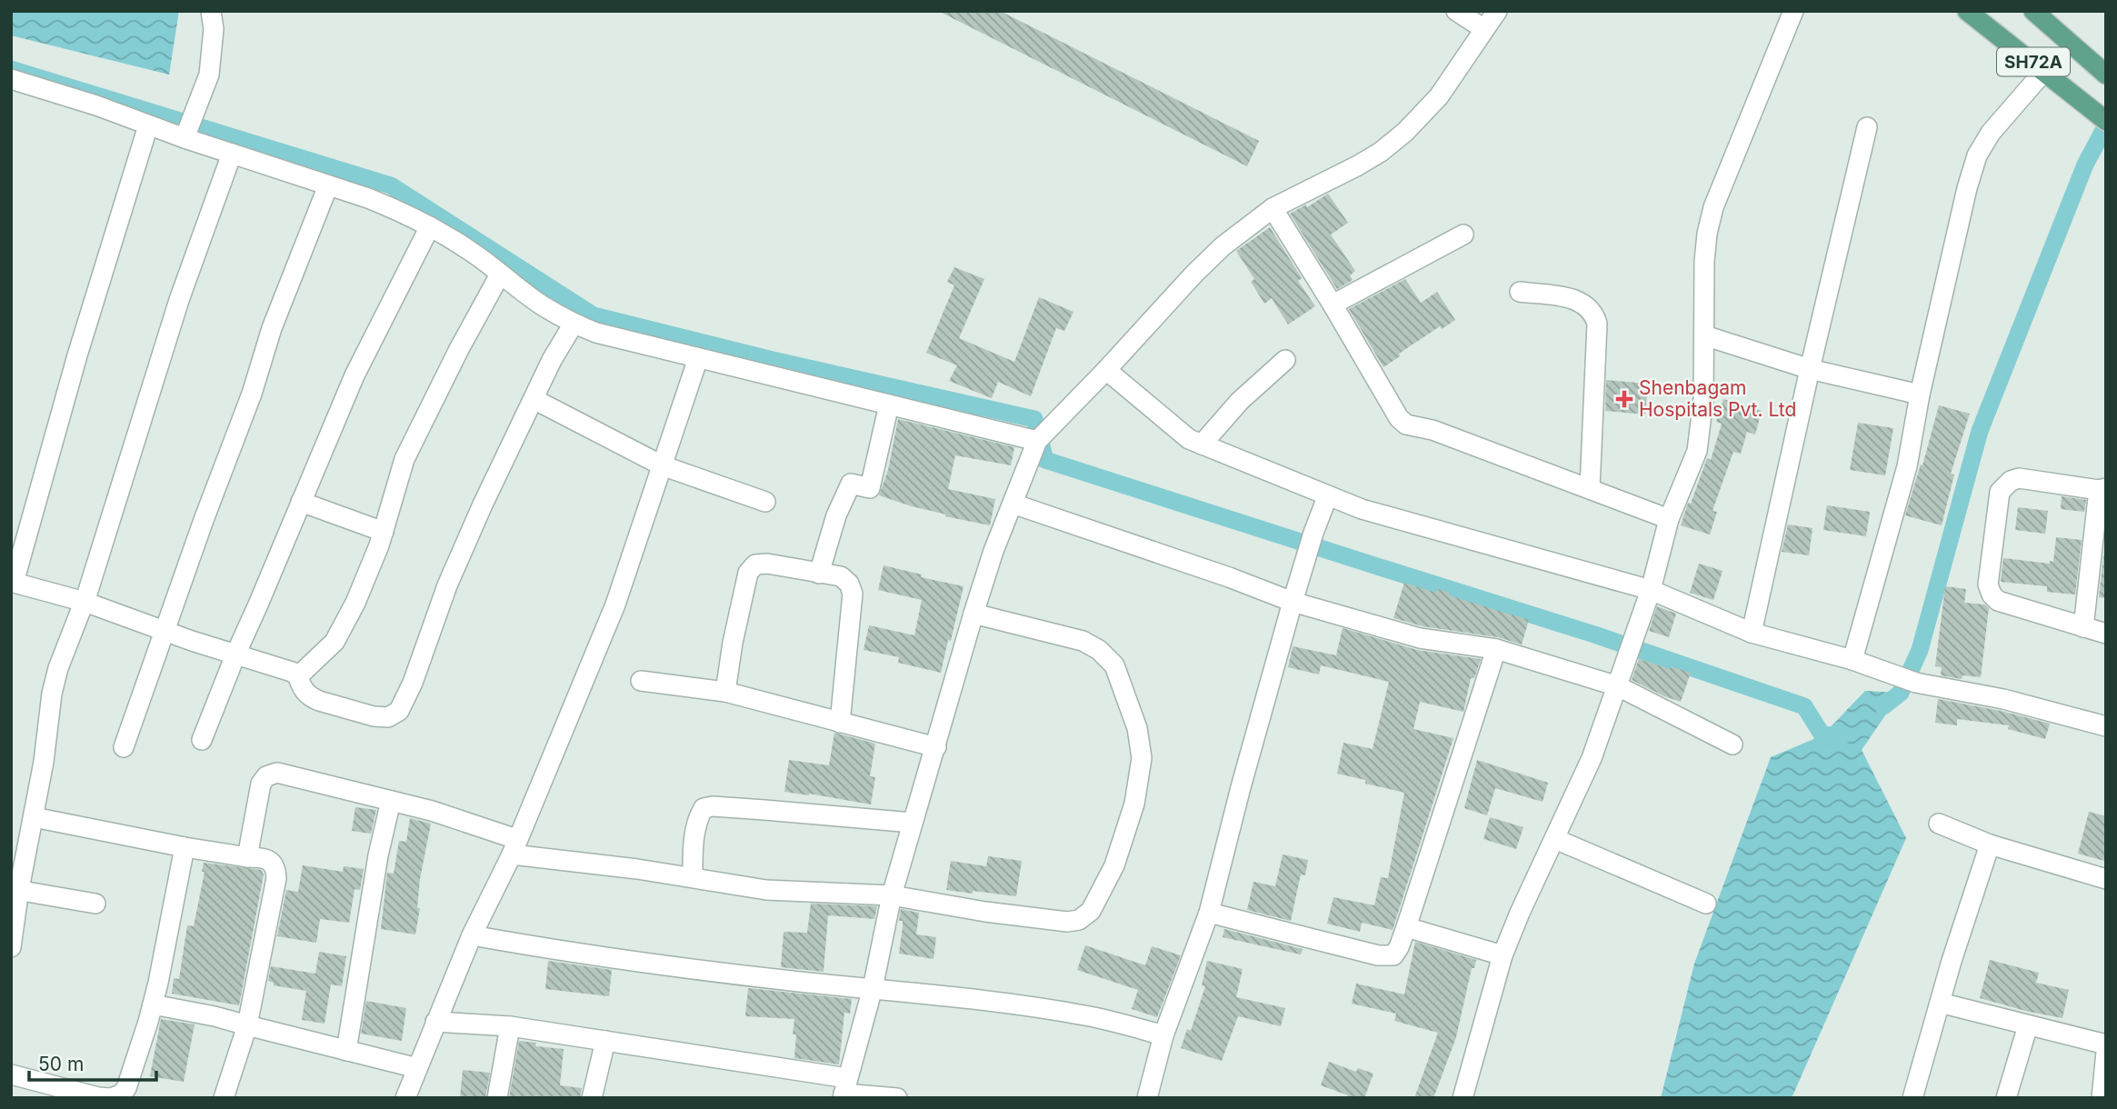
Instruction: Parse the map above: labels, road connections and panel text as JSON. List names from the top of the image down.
{
  "streets": {
    "main road": ["SH72A"]
  },
  "places": {
    "health": ["Shenbagam Hospitals Pvt. Ltd"]
  },
  "scale_bar": "50 m"
}
